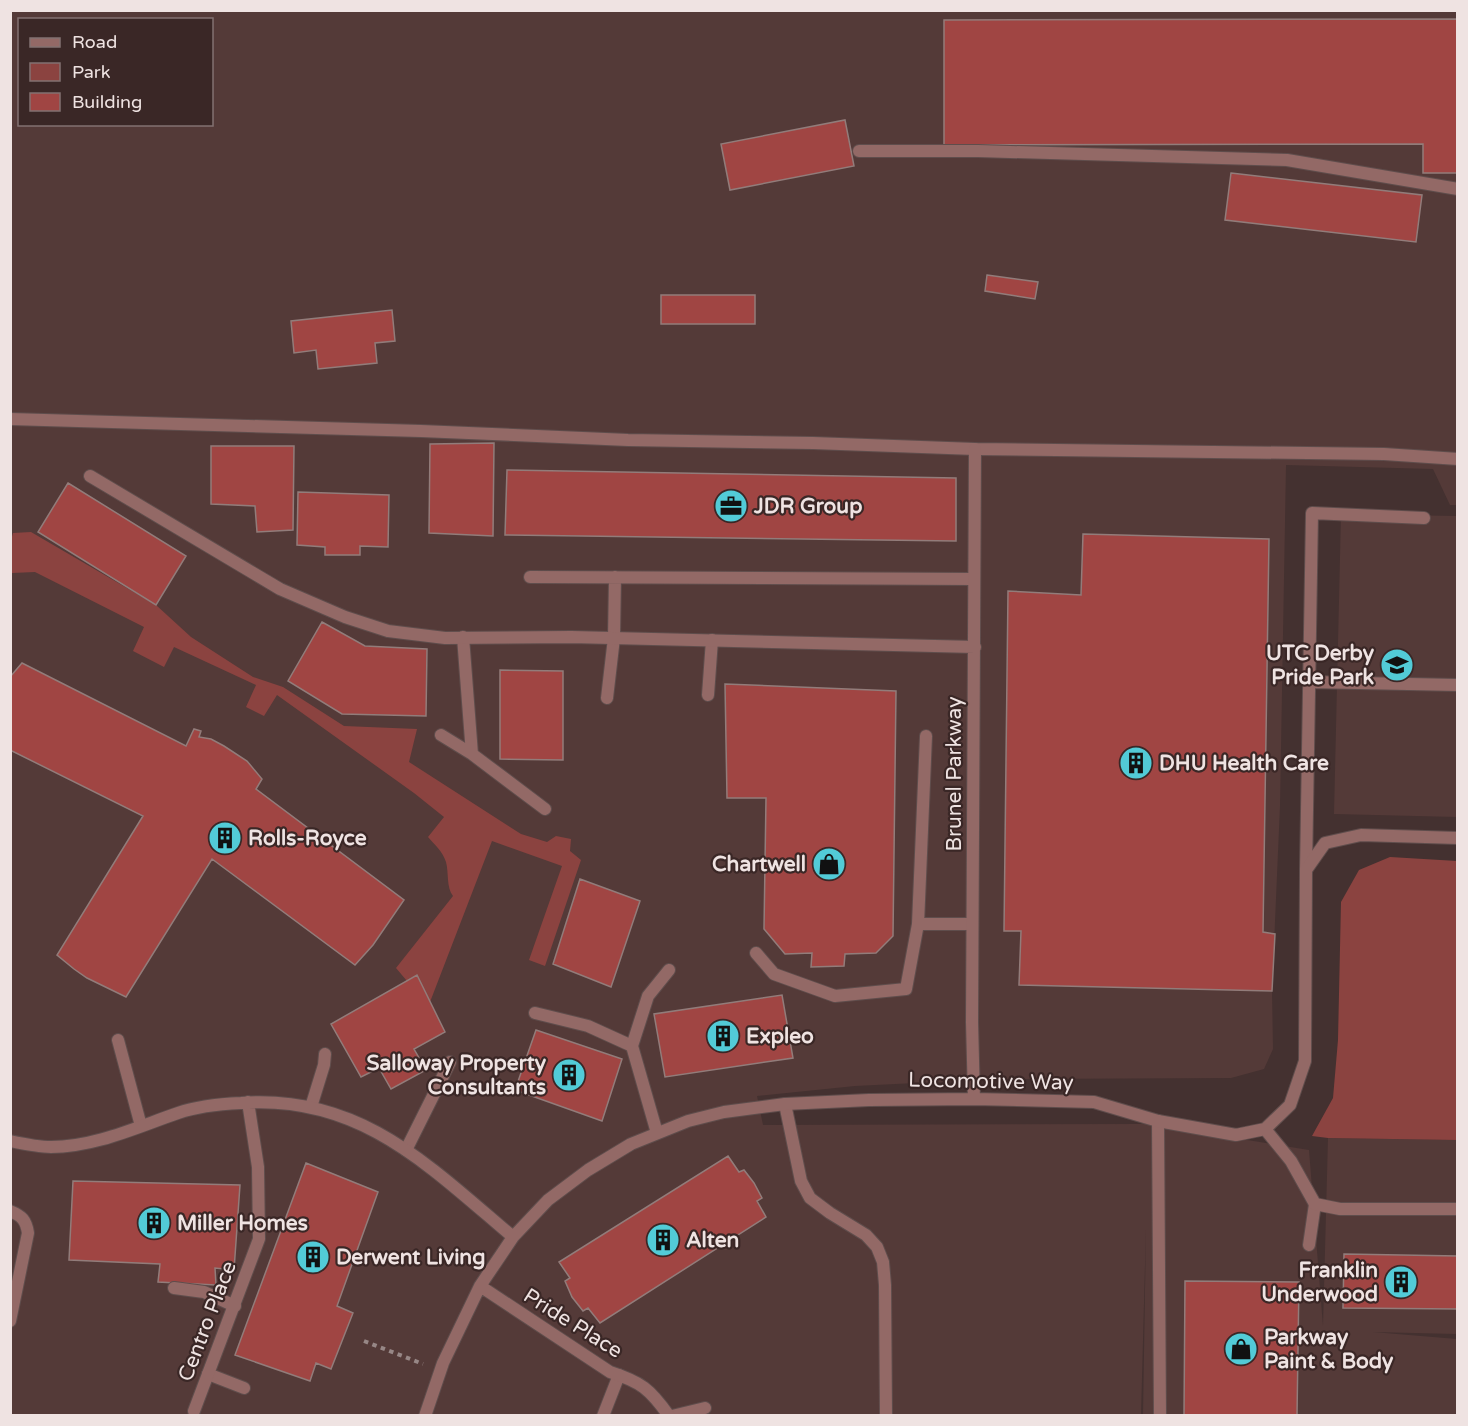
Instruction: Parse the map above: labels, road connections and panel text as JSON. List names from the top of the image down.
{
  "streets": {
    "street": [
      "Brunel Parkway",
      "Locomotive Way",
      "Centro Place",
      "Pride Place"
    ]
  },
  "crossings": [
    ["Brunel Parkway", "Locomotive Way"],
    ["Locomotive Way", "Pride Place"]
  ],
  "places": {
    "office": ["JDR Group"],
    "school or university": ["UTC Derby Pride Park"],
    "building": [
      "DHU Health Care",
      "Rolls-Royce",
      "Expleo",
      "Salloway Property Consultants",
      "Miller Homes",
      "Alten",
      "Derwent Living",
      "Franklin Underwood"
    ],
    "shop": ["Chartwell", "Parkway Paint & Body"]
  },
  "legend": ["Road", "Park", "Building"]
}
